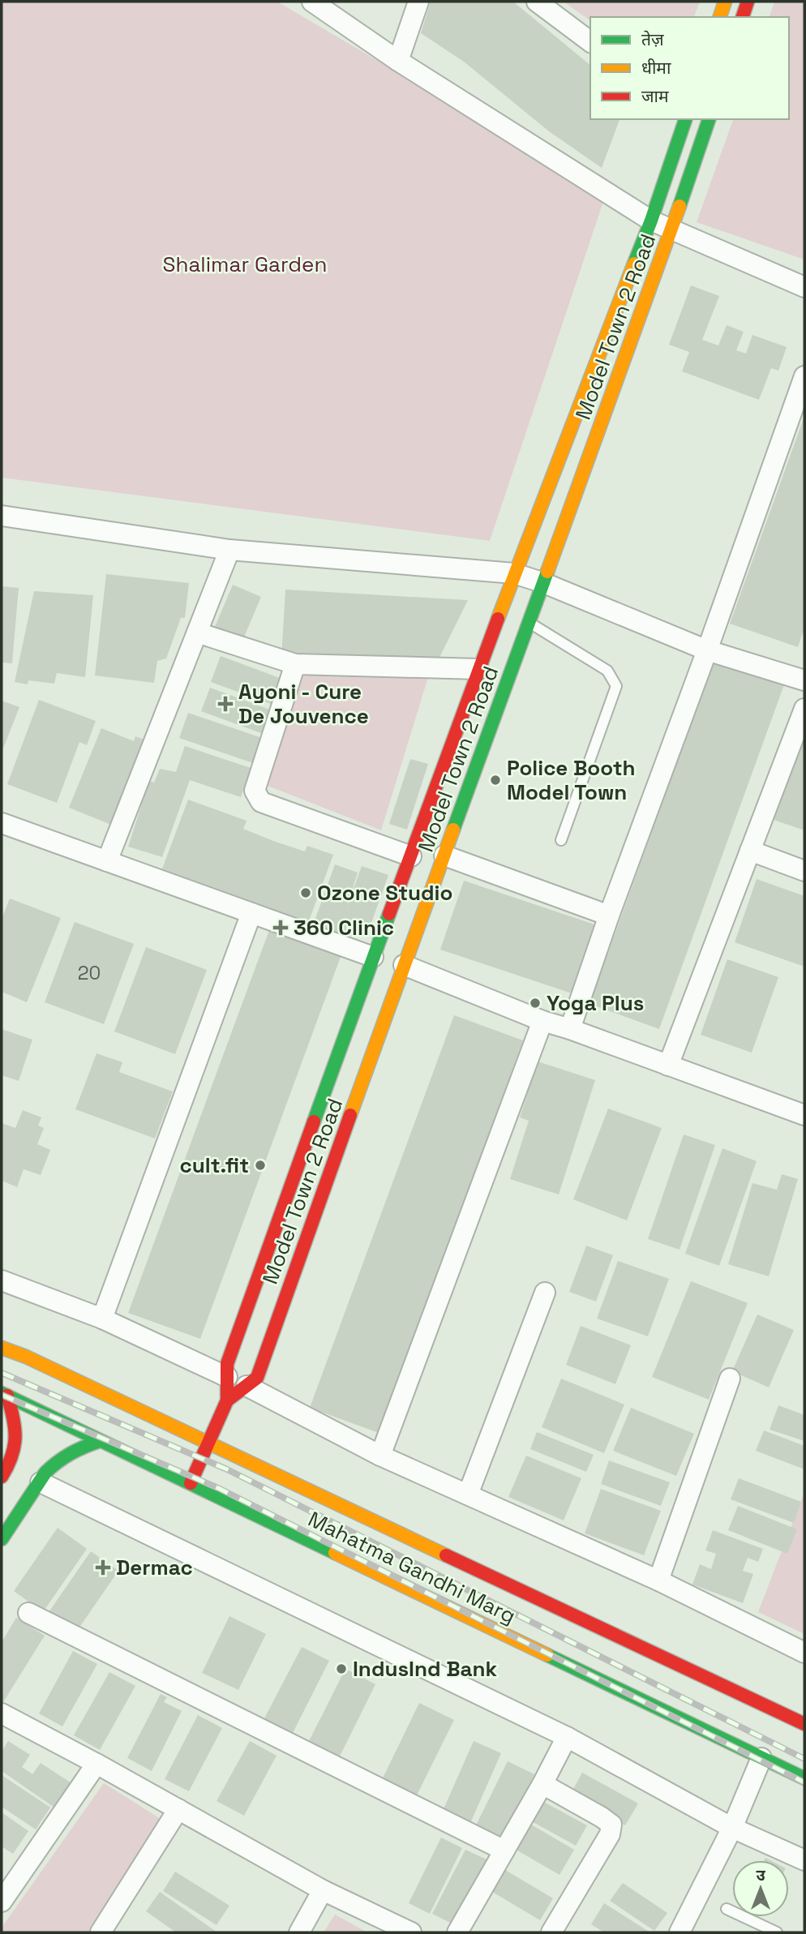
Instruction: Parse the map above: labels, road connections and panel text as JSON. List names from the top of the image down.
{
  "streets": {
    "street": ["Model Town 2 Road", "Mahatma Gandhi Marg"]
  },
  "parks": ["Shalimar Garden"],
  "places": {
    "health": ["Ayoni - Cure De Jouvence", "360 Clinic", "Dermac"],
    "other": [
      "Police Booth Model Town",
      "Ozone Studio",
      "Yoga Plus",
      "cult.fit",
      "IndusInd Bank"
    ]
  },
  "house_numbers": ["20"],
  "legend": ["तेज़", "धीमा", "जाम"],
  "north": "top"
}
